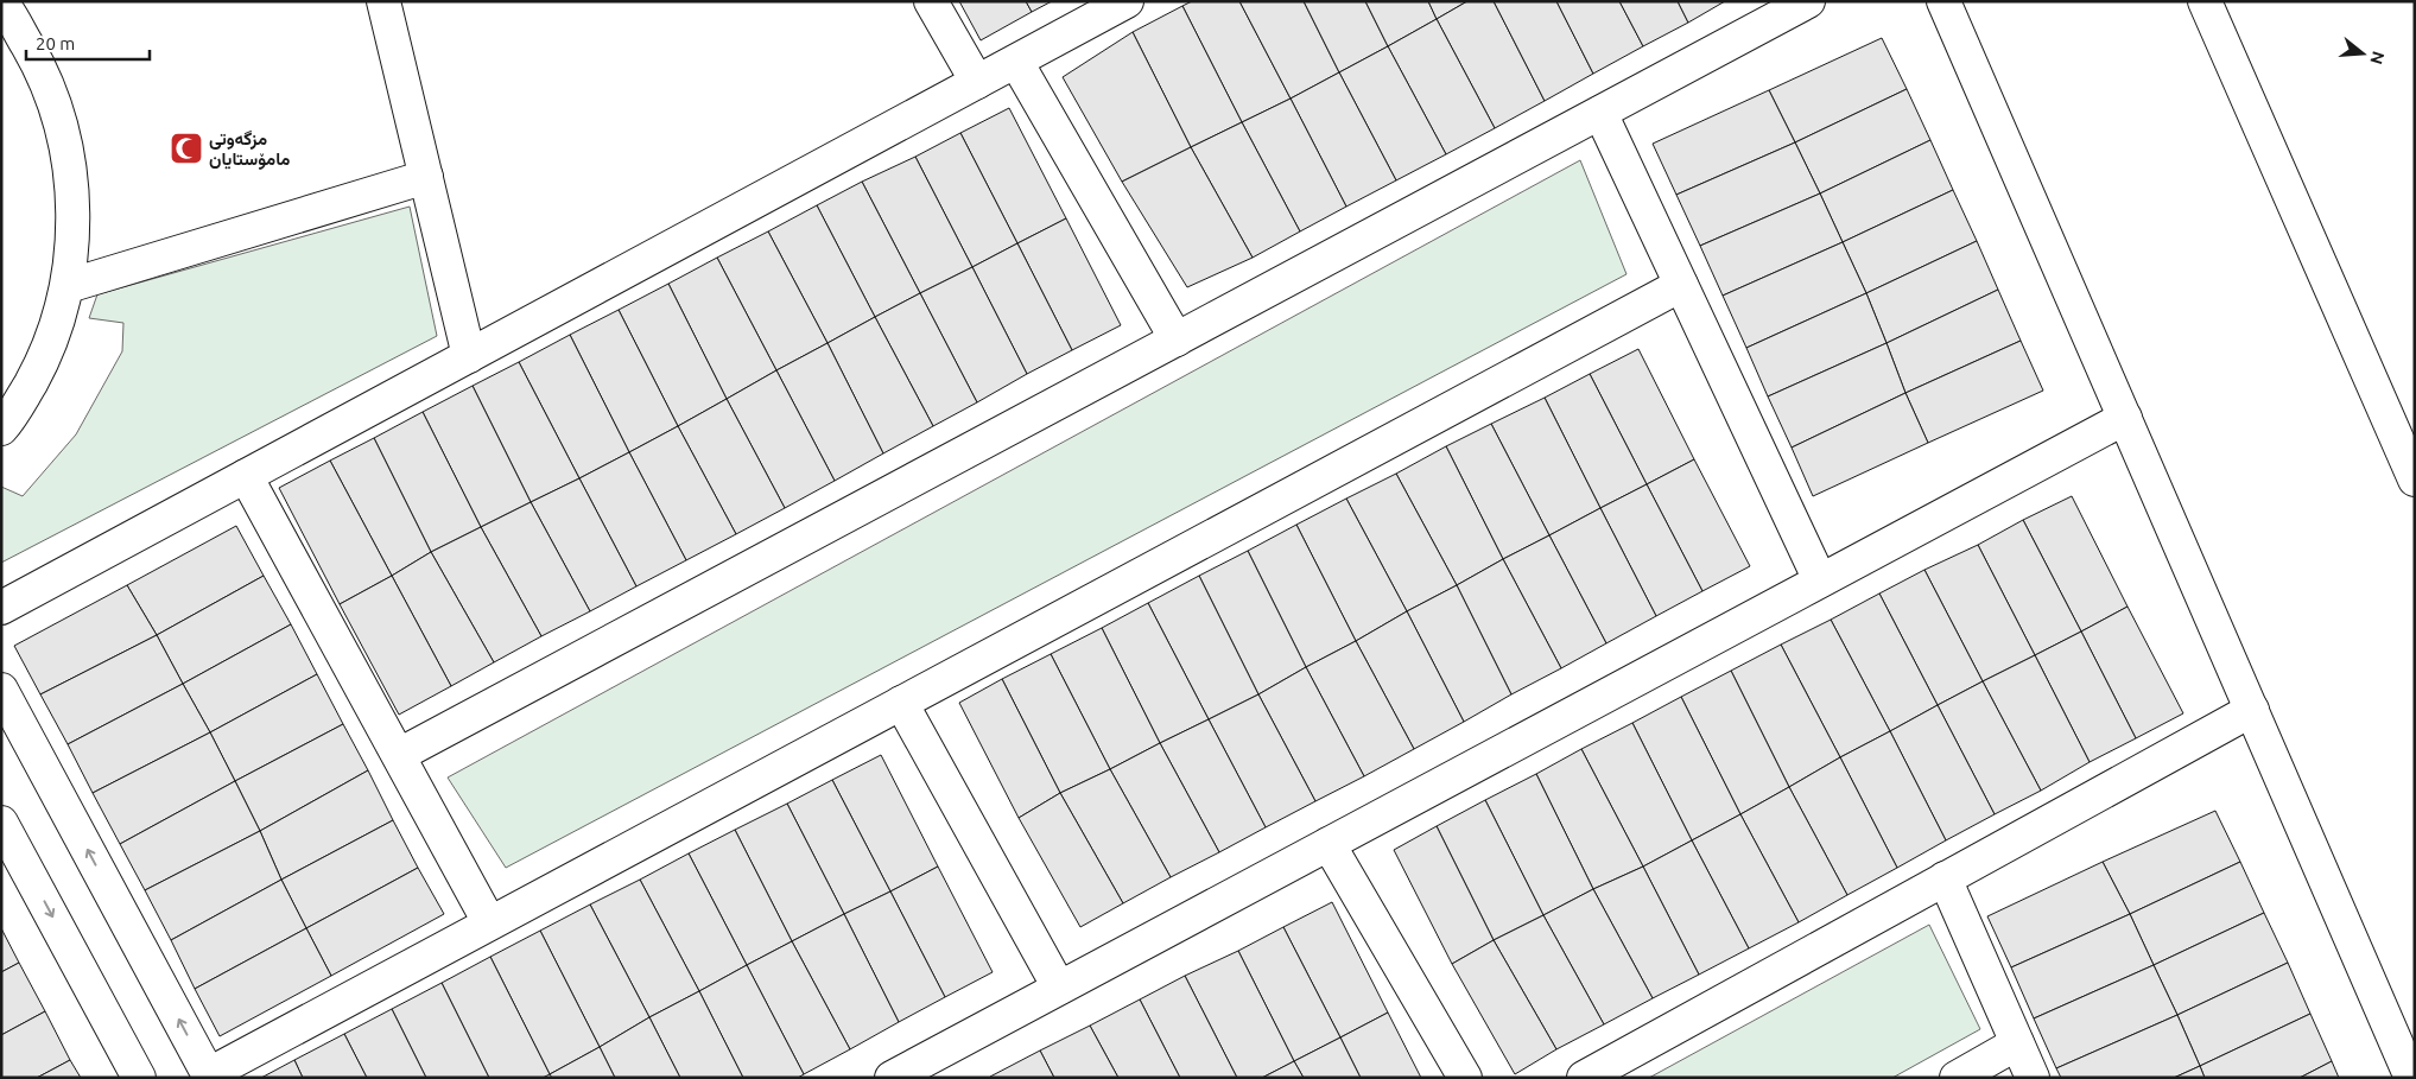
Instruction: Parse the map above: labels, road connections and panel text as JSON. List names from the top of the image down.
{
  "places": {
    "mosque": ["مزگەوتی مامۆستایان"]
  },
  "scale_bar": "20 m",
  "north": "right"
}
